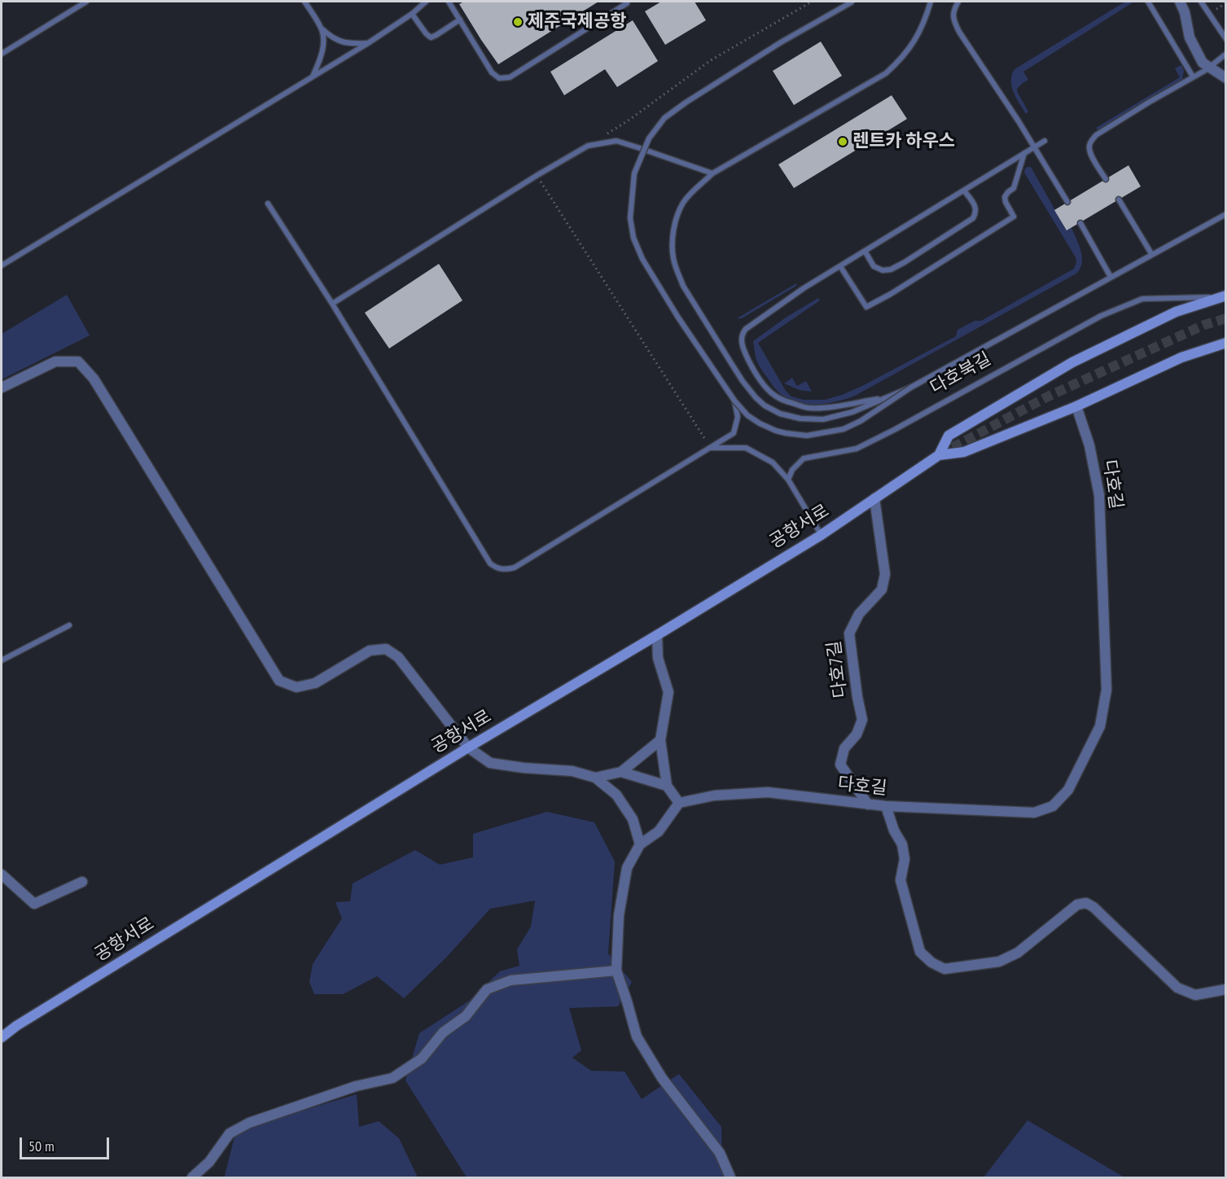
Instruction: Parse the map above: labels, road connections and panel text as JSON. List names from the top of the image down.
{
  "streets": {
    "street": ["다호길", "공항서로", "다호7길"],
    "lane": ["다호북길"]
  },
  "crossings": [
    ["다호길", "다호7길"],
    ["공항서로", "다호7길"]
  ],
  "places": ["제주국제공항", "렌트카 하우스"],
  "scale_bar": "50 m"
}
